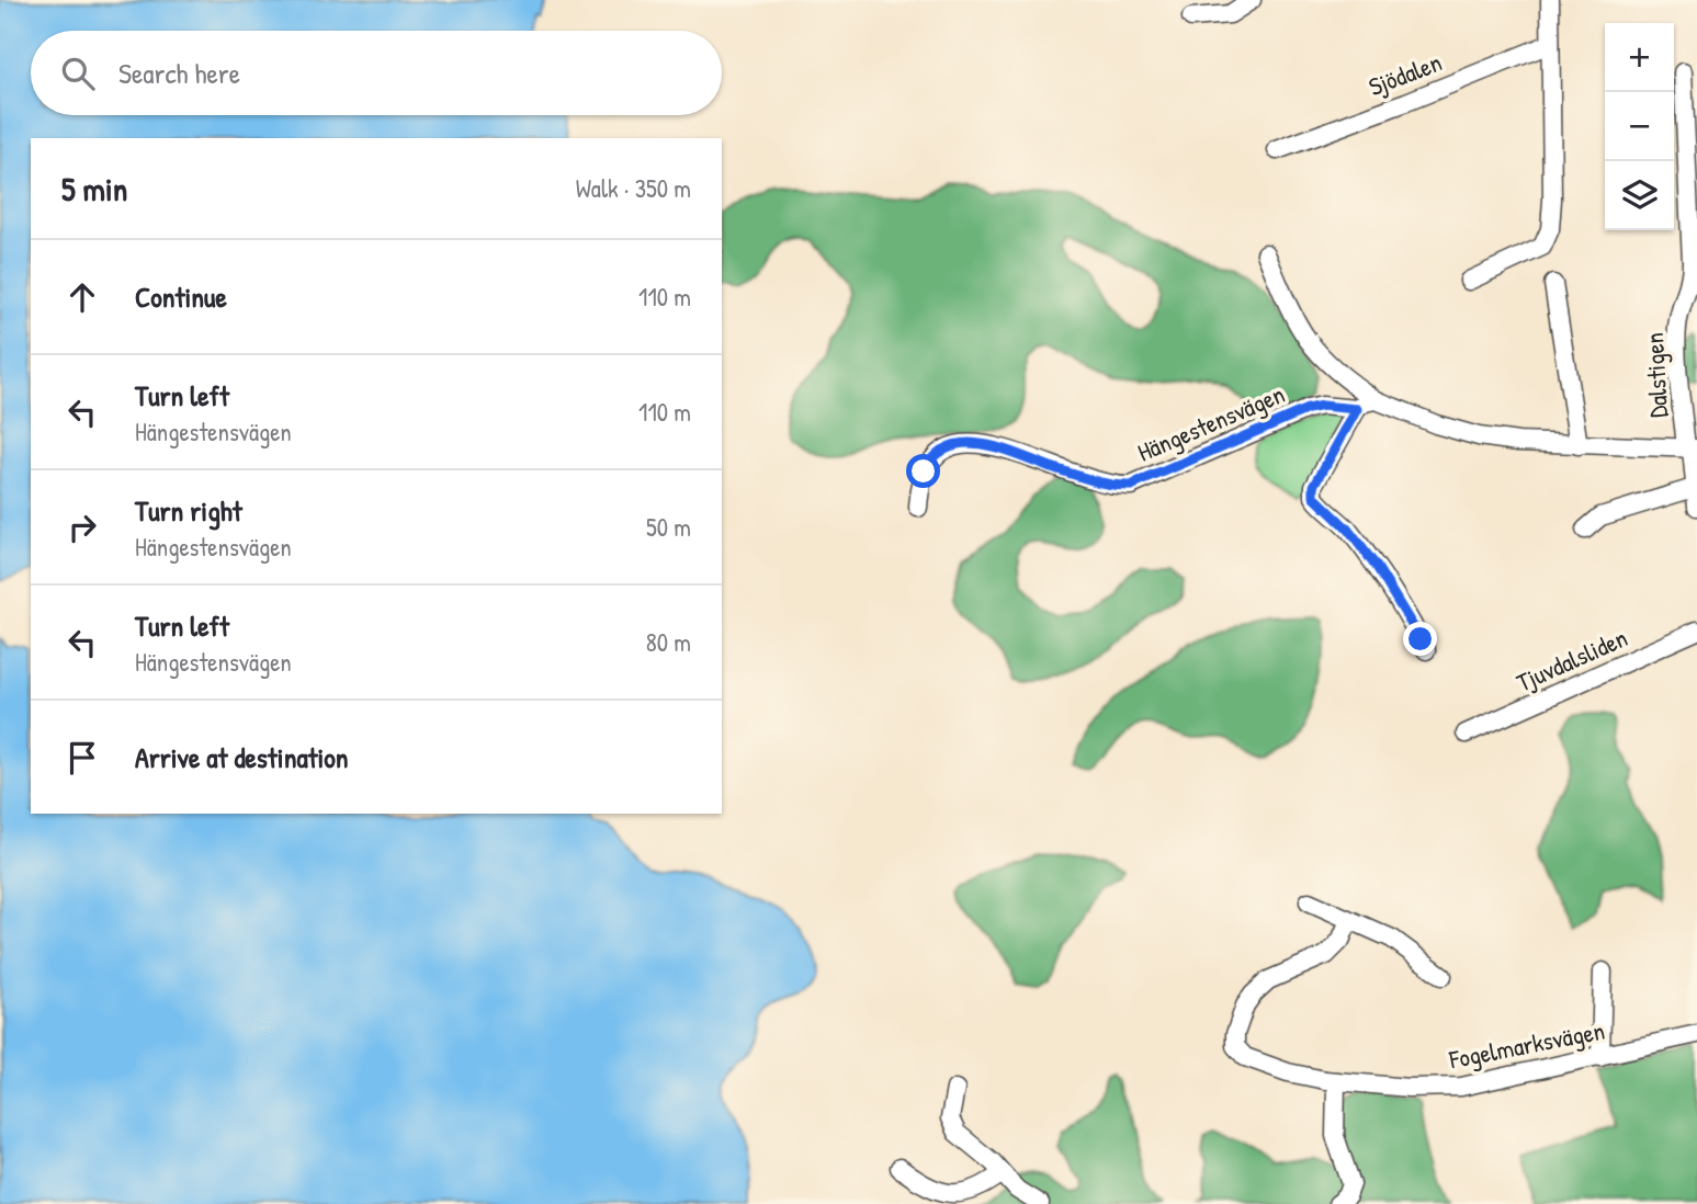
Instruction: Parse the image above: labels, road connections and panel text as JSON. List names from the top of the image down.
{
  "streets": {
    "street": [
      "Sjödalen",
      "Dalstigen",
      "Hängestensvägen",
      "Tjuvdalsliden",
      "Fogelmarksvägen"
    ]
  },
  "page": {
    "map_buttons": ["+", "−"],
    "search": "Search here",
    "heading": ["5 min", "Walk · 350 m"],
    "list": [
      ["Continue", "110 m"],
      ["Turn left", "Hängestensvägen", "110 m"],
      ["Turn right", "Hängestensvägen", "50 m"],
      ["Turn left", "Hängestensvägen", "80 m"],
      "Arrive at destination"
    ]
  }
}
